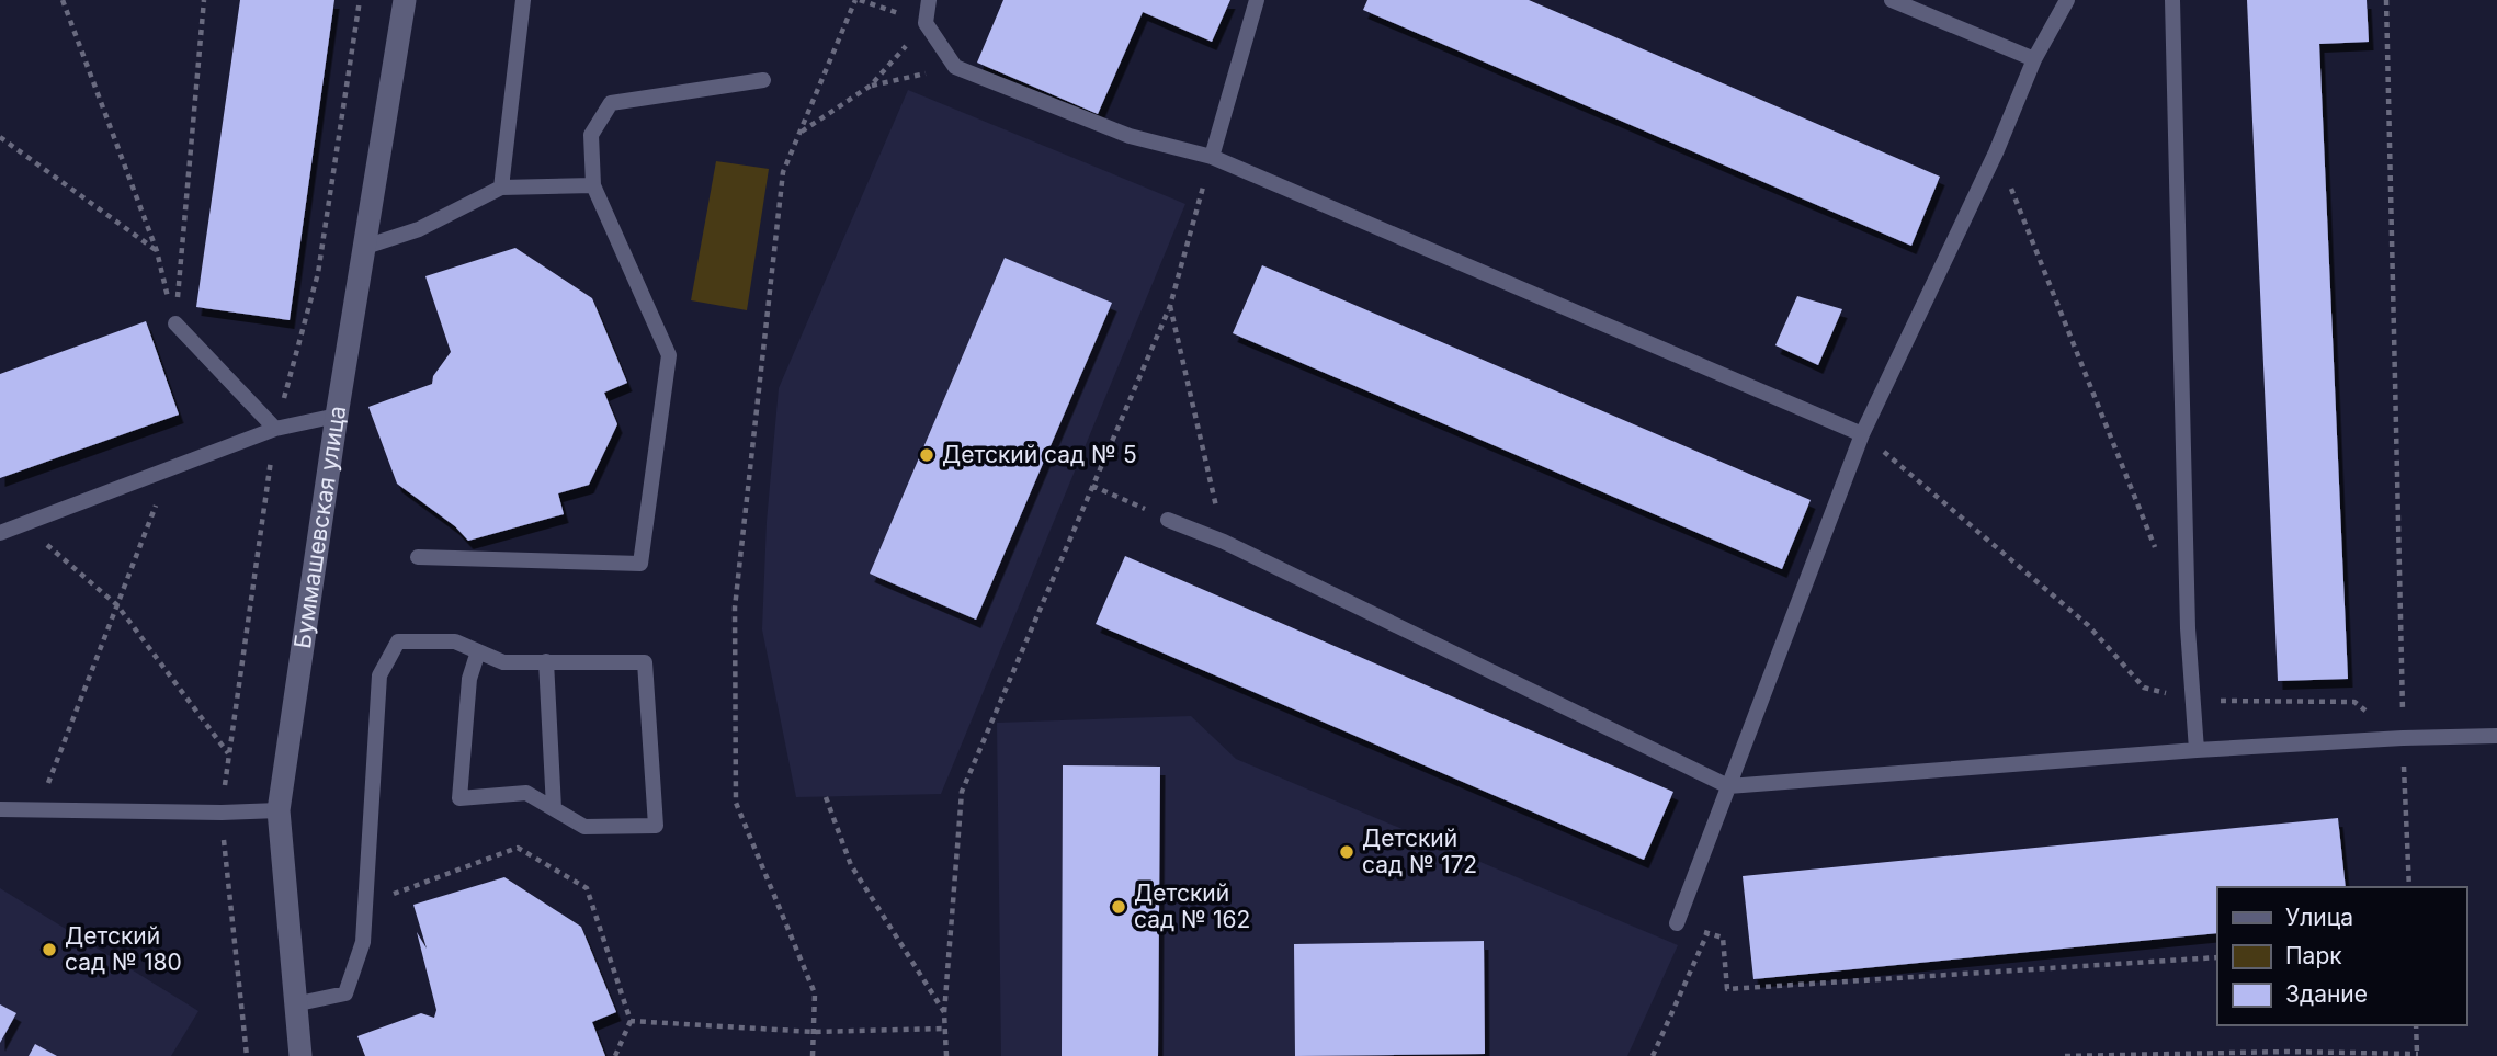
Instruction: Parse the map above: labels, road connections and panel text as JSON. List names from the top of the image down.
{
  "streets": {
    "street": ["Буммашевская улица"]
  },
  "places": [
    "Детский сад № 5",
    "Детский сад № 172",
    "Детский сад № 162",
    "Детский сад № 180"
  ],
  "legend": ["Улица", "Парк", "Здание"]
}
